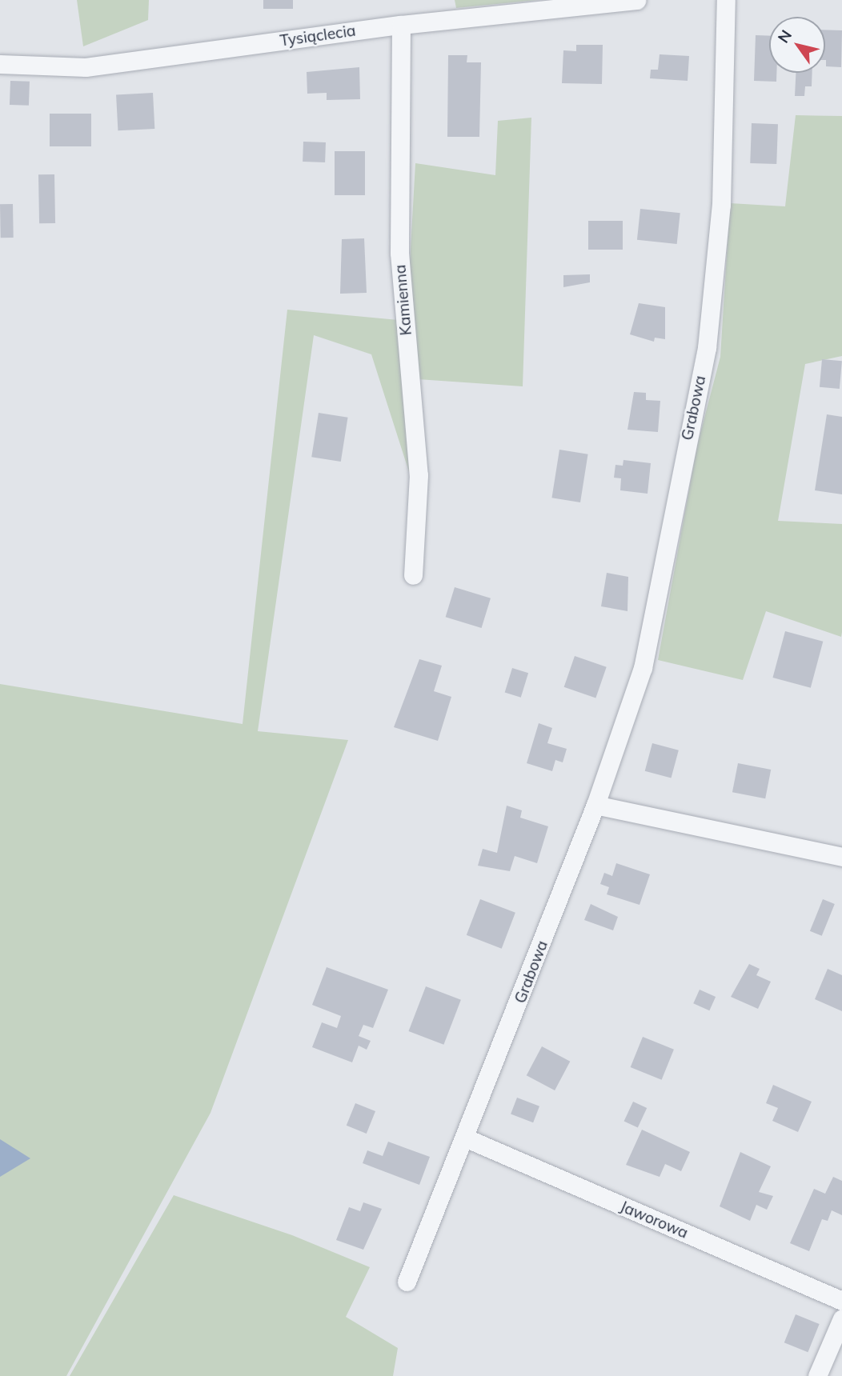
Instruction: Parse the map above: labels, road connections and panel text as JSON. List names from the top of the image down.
{
  "streets": {
    "street": [
      "Tysiąclecia",
      "Kamienna",
      "Grabowa",
      "Jaworowa"
    ]
  },
  "crossings": [
    ["Tysiąclecia", "Kamienna"],
    ["Grabowa", "Jaworowa"]
  ],
  "north": "top left"
}
